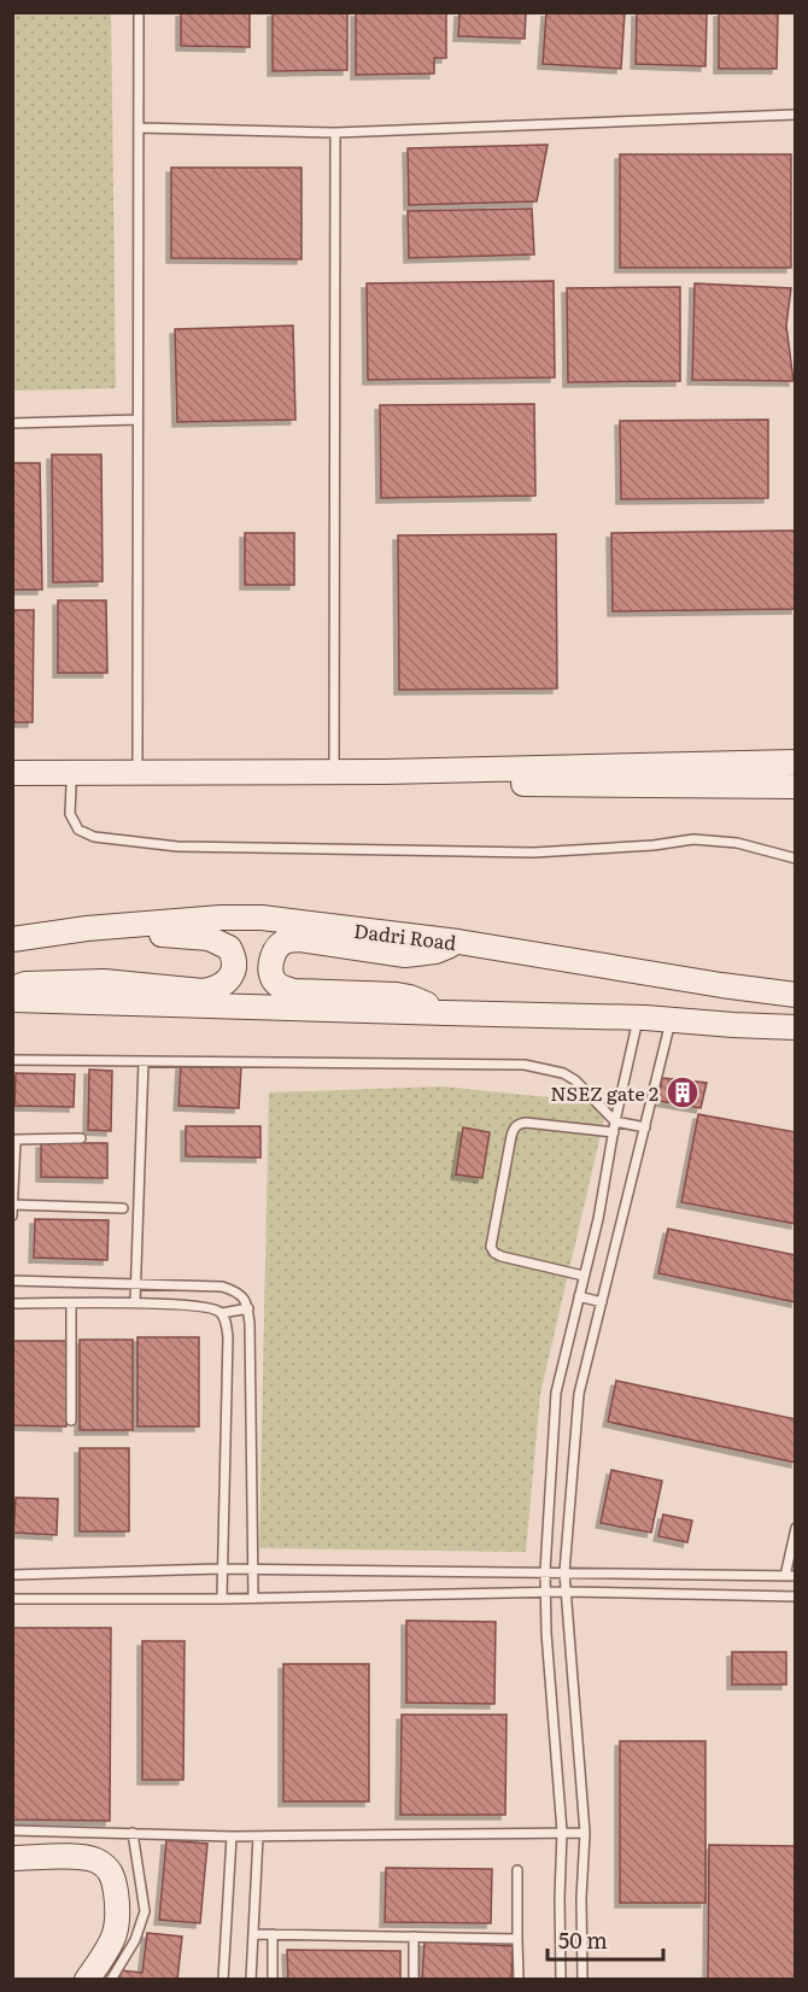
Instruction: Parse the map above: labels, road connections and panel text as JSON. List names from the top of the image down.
{
  "streets": {
    "main road": ["Dadri Road"]
  },
  "places": {
    "building": ["NSEZ gate 2"]
  },
  "scale_bar": "50 m"
}
